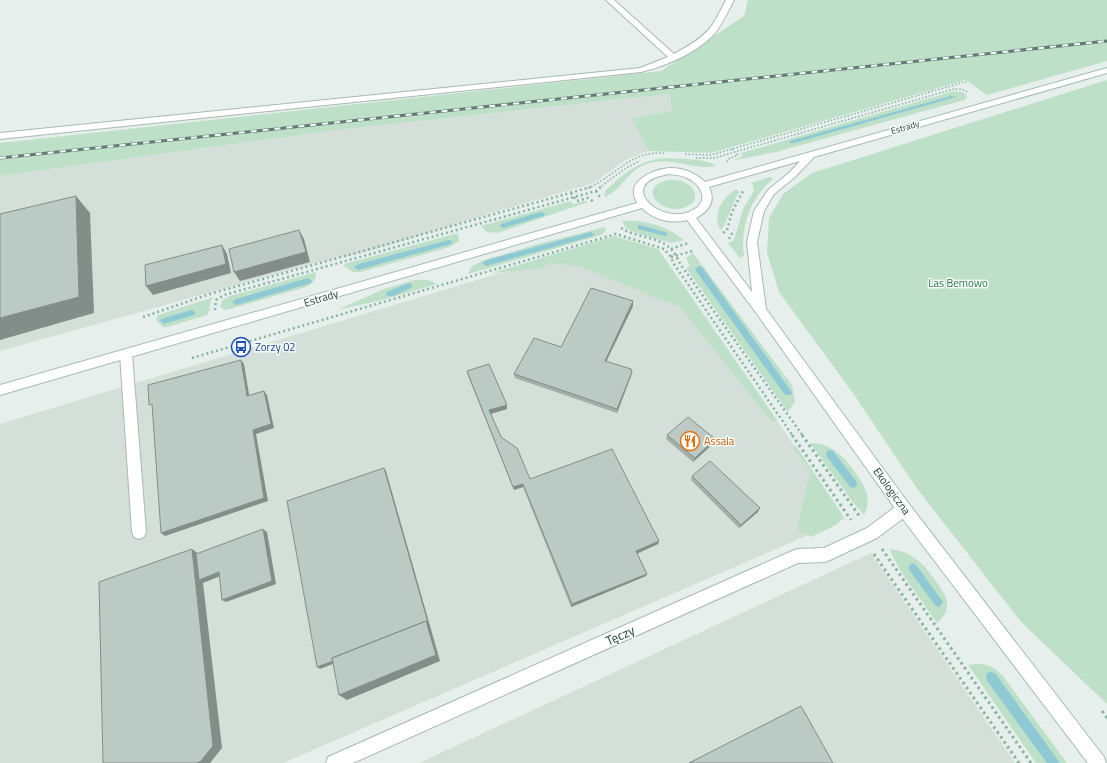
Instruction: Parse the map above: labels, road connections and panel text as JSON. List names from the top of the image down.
{
  "streets": {
    "main road": ["Estrady", "Ekologiczna", "Tęczy"]
  },
  "crossings": [
    ["Estrady", "Ekologiczna"],
    ["Ekologiczna", "Tęczy"]
  ],
  "parks": ["Las Bemowo"],
  "places": {
    "bus stop": ["Zorzy 02"],
    "restaurant": ["Assala"]
  }
}
